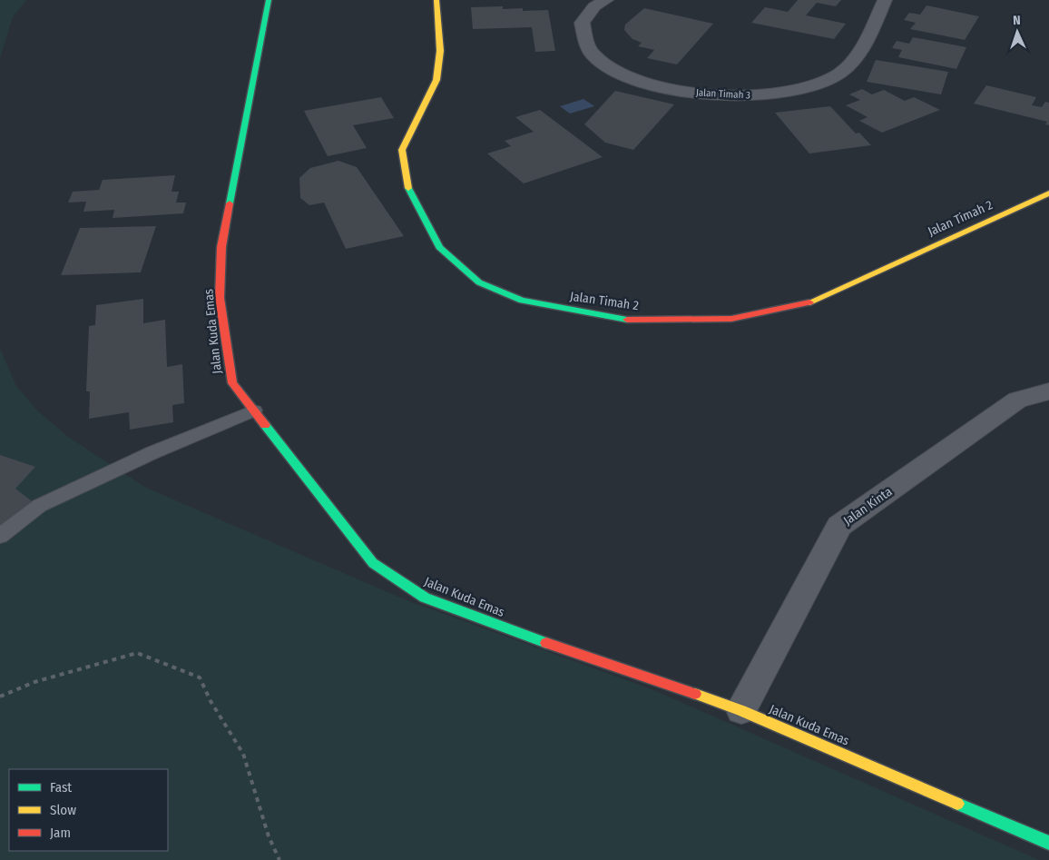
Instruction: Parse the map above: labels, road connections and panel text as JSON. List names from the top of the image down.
{
  "streets": {
    "street": [
      "Jalan Timah 3",
      "Jalan Timah 2",
      "Jalan Kuda Emas",
      "Jalan Kinta"
    ]
  },
  "crossings": [
    ["Jalan Kuda Emas", "Jalan Kinta"]
  ],
  "legend": ["Fast", "Slow", "Jam"],
  "north": "top"
}
